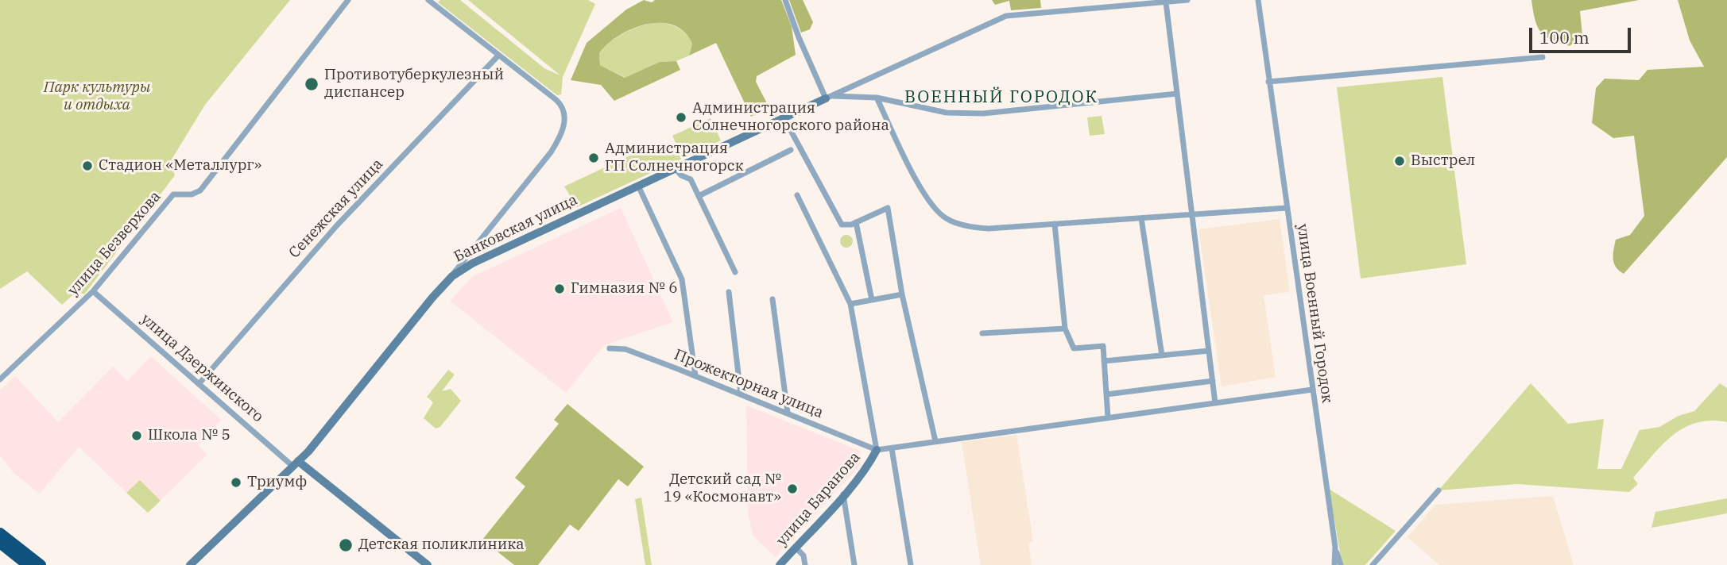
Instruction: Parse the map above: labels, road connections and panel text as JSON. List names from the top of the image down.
{
  "streets": {
    "street": [
      "Сенежская улица",
      "Банковская улица",
      "улица Безверхова",
      "улица Военный Городок",
      "улица Дзержинского",
      "Прожекторная улица",
      "улица Баранова"
    ]
  },
  "crossings": [
    ["Сенежская улица", "улица Дзержинского"],
    ["Банковская улица", "улица Дзержинского"],
    ["улица Безверхова", "улица Дзержинского"],
    ["Прожекторная улица", "улица Баранова"]
  ],
  "districts": ["ВОЕННЫЙ ГОРОДОК"],
  "parks": ["Парк культуры и отдыха"],
  "places": [
    "Противотуберкулезный диспансер",
    "Администрация Солнечногорского района",
    "Администрация ГП Солнечногорск",
    "Выстрел",
    "Стадион «Металлург»",
    "Гимназия № 6",
    "Школа № 5",
    "Триумф",
    "Детский сад № 19 «Космонавт»",
    "Детская поликлиника"
  ],
  "scale_bar": "100 m"
}
